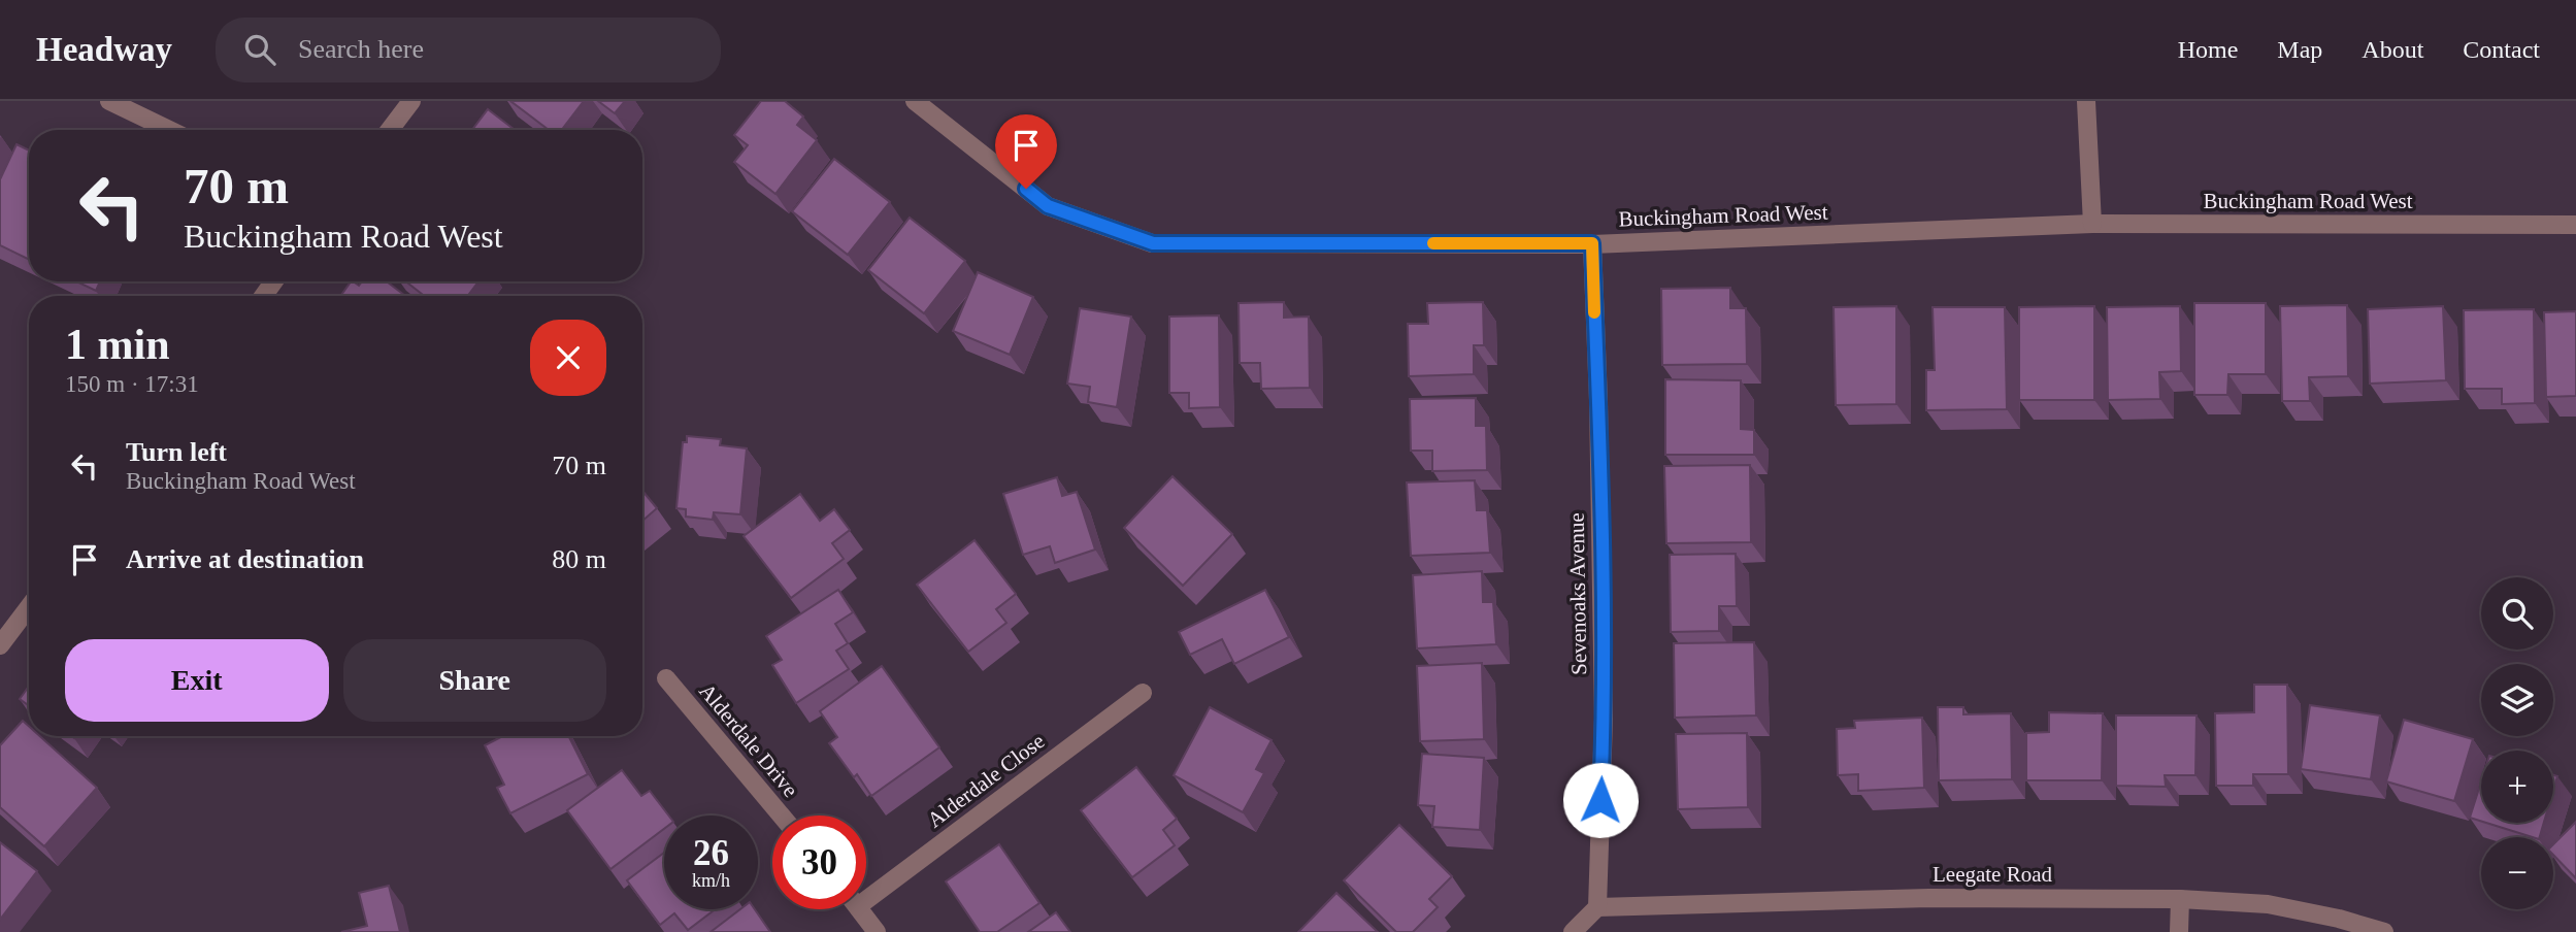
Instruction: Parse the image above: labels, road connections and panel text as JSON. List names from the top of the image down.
{
  "streets": {
    "street": [
      "Buckingham Road West",
      "Sevenoaks Avenue",
      "Alderdale Drive",
      "Alderdale Close",
      "Leegate Road"
    ]
  },
  "crossings": [
    ["Buckingham Road West", "Sevenoaks Avenue"],
    ["Sevenoaks Avenue", "Leegate Road"]
  ],
  "page": {
    "header": "Headway",
    "search": "Search here",
    "nav": [
      "Home",
      "Map",
      "About",
      "Contact"
    ],
    "turn": ["70 m", "Buckingham Road West"],
    "heading": ["1 min", "150 m · 17:31"],
    "list": [
      {
        "name": "Turn left",
        "note": "Buckingham Road West",
        "value": "70 m"
      },
      {
        "name": "Arrive at destination",
        "value": "80 m"
      }
    ],
    "map_buttons": ["+", "−"],
    "buttons": ["Exit", "Share"],
    "speed": "26 km/h",
    "limit": "30"
  }
}
